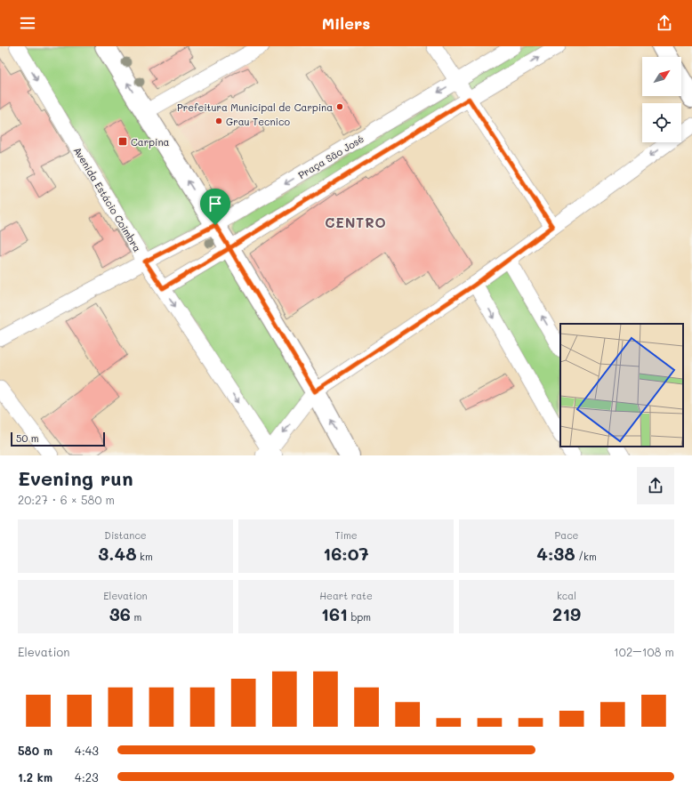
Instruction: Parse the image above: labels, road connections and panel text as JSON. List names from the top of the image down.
{
  "streets": {
    "street": ["Praça São José", "Avenida Estácio Coimbra"]
  },
  "crossings": [
    ["Praça São José", "Avenida Estácio Coimbra"]
  ],
  "one_way": ["Avenida Estácio Coimbra"],
  "districts": ["CENTRO"],
  "places": {
    "other": ["Prefeitura Municipal de Carpina", "Grau Tecnico"],
    "transit": ["Carpina"]
  },
  "scale_bar": "50 m",
  "north": "top right",
  "page": {
    "header": "Milers",
    "scale": "50 m",
    "heading": ["Evening run", "20:27 · 6 × 580 m"],
    "stats": [
      ["Distance", "3.48 km"],
      ["Time", "16:07"],
      ["Pace", "4:38 /km"],
      ["Elevation", "36 m"],
      ["Heart rate", "161 bpm"],
      ["kcal", "219"]
    ],
    "chart": ["Elevation", "102–108 m"],
    "list": [
      {
        "name": "580 m",
        "note": "4:43"
      },
      {
        "name": "1.2 km",
        "note": "4:23"
      }
    ]
  }
}
